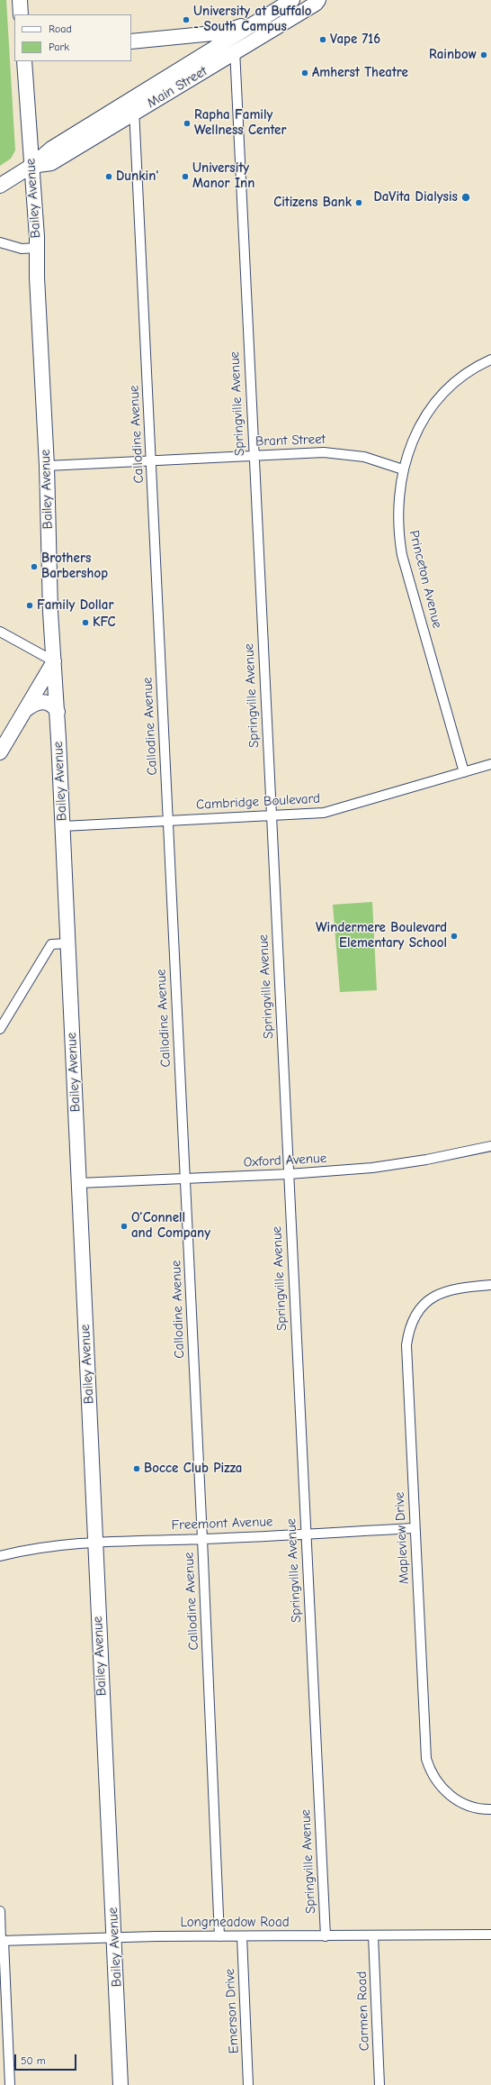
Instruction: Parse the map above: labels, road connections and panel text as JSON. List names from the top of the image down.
{
  "streets": {
    "main road": ["Main Street", "Bailey Avenue"],
    "street": [
      "Springville Avenue",
      "Callodine Avenue",
      "Brant Street",
      "Princeton Avenue",
      "Cambridge Boulevard",
      "Oxford Avenue",
      "Freemont Avenue",
      "Mapleview Drive",
      "Longmeadow Road",
      "Emerson Drive",
      "Carmen Road"
    ]
  },
  "crossings": [
    ["Main Street", "Bailey Avenue"],
    ["Main Street", "Springville Avenue"],
    ["Main Street", "Callodine Avenue"],
    ["Bailey Avenue", "Brant Street"],
    ["Bailey Avenue", "Cambridge Boulevard"],
    ["Bailey Avenue", "Oxford Avenue"],
    ["Bailey Avenue", "Freemont Avenue"],
    ["Bailey Avenue", "Longmeadow Road"],
    ["Springville Avenue", "Brant Street"],
    ["Springville Avenue", "Cambridge Boulevard"],
    ["Springville Avenue", "Oxford Avenue"],
    ["Springville Avenue", "Freemont Avenue"],
    ["Springville Avenue", "Longmeadow Road"],
    ["Callodine Avenue", "Brant Street"],
    ["Callodine Avenue", "Cambridge Boulevard"],
    ["Callodine Avenue", "Oxford Avenue"],
    ["Callodine Avenue", "Freemont Avenue"],
    ["Callodine Avenue", "Longmeadow Road"],
    ["Brant Street", "Princeton Avenue"],
    ["Princeton Avenue", "Cambridge Boulevard"],
    ["Freemont Avenue", "Mapleview Drive"],
    ["Longmeadow Road", "Emerson Drive"],
    ["Longmeadow Road", "Carmen Road"]
  ],
  "places": [
    "University at Buffalo - South Campus",
    "Vape 716",
    "Rainbow",
    "Amherst Theatre",
    "Rapha Family Wellness Center",
    "Dunkin'",
    "University Manor Inn",
    "DaVita Dialysis",
    "Citizens Bank",
    "Brothers Barbershop",
    "Family Dollar",
    "KFC",
    "Windermere Boulevard Elementary School",
    "O’Connell and Company",
    "Bocce Club Pizza"
  ],
  "legend": ["Road", "Park"],
  "scale_bar": "50 m"
}
